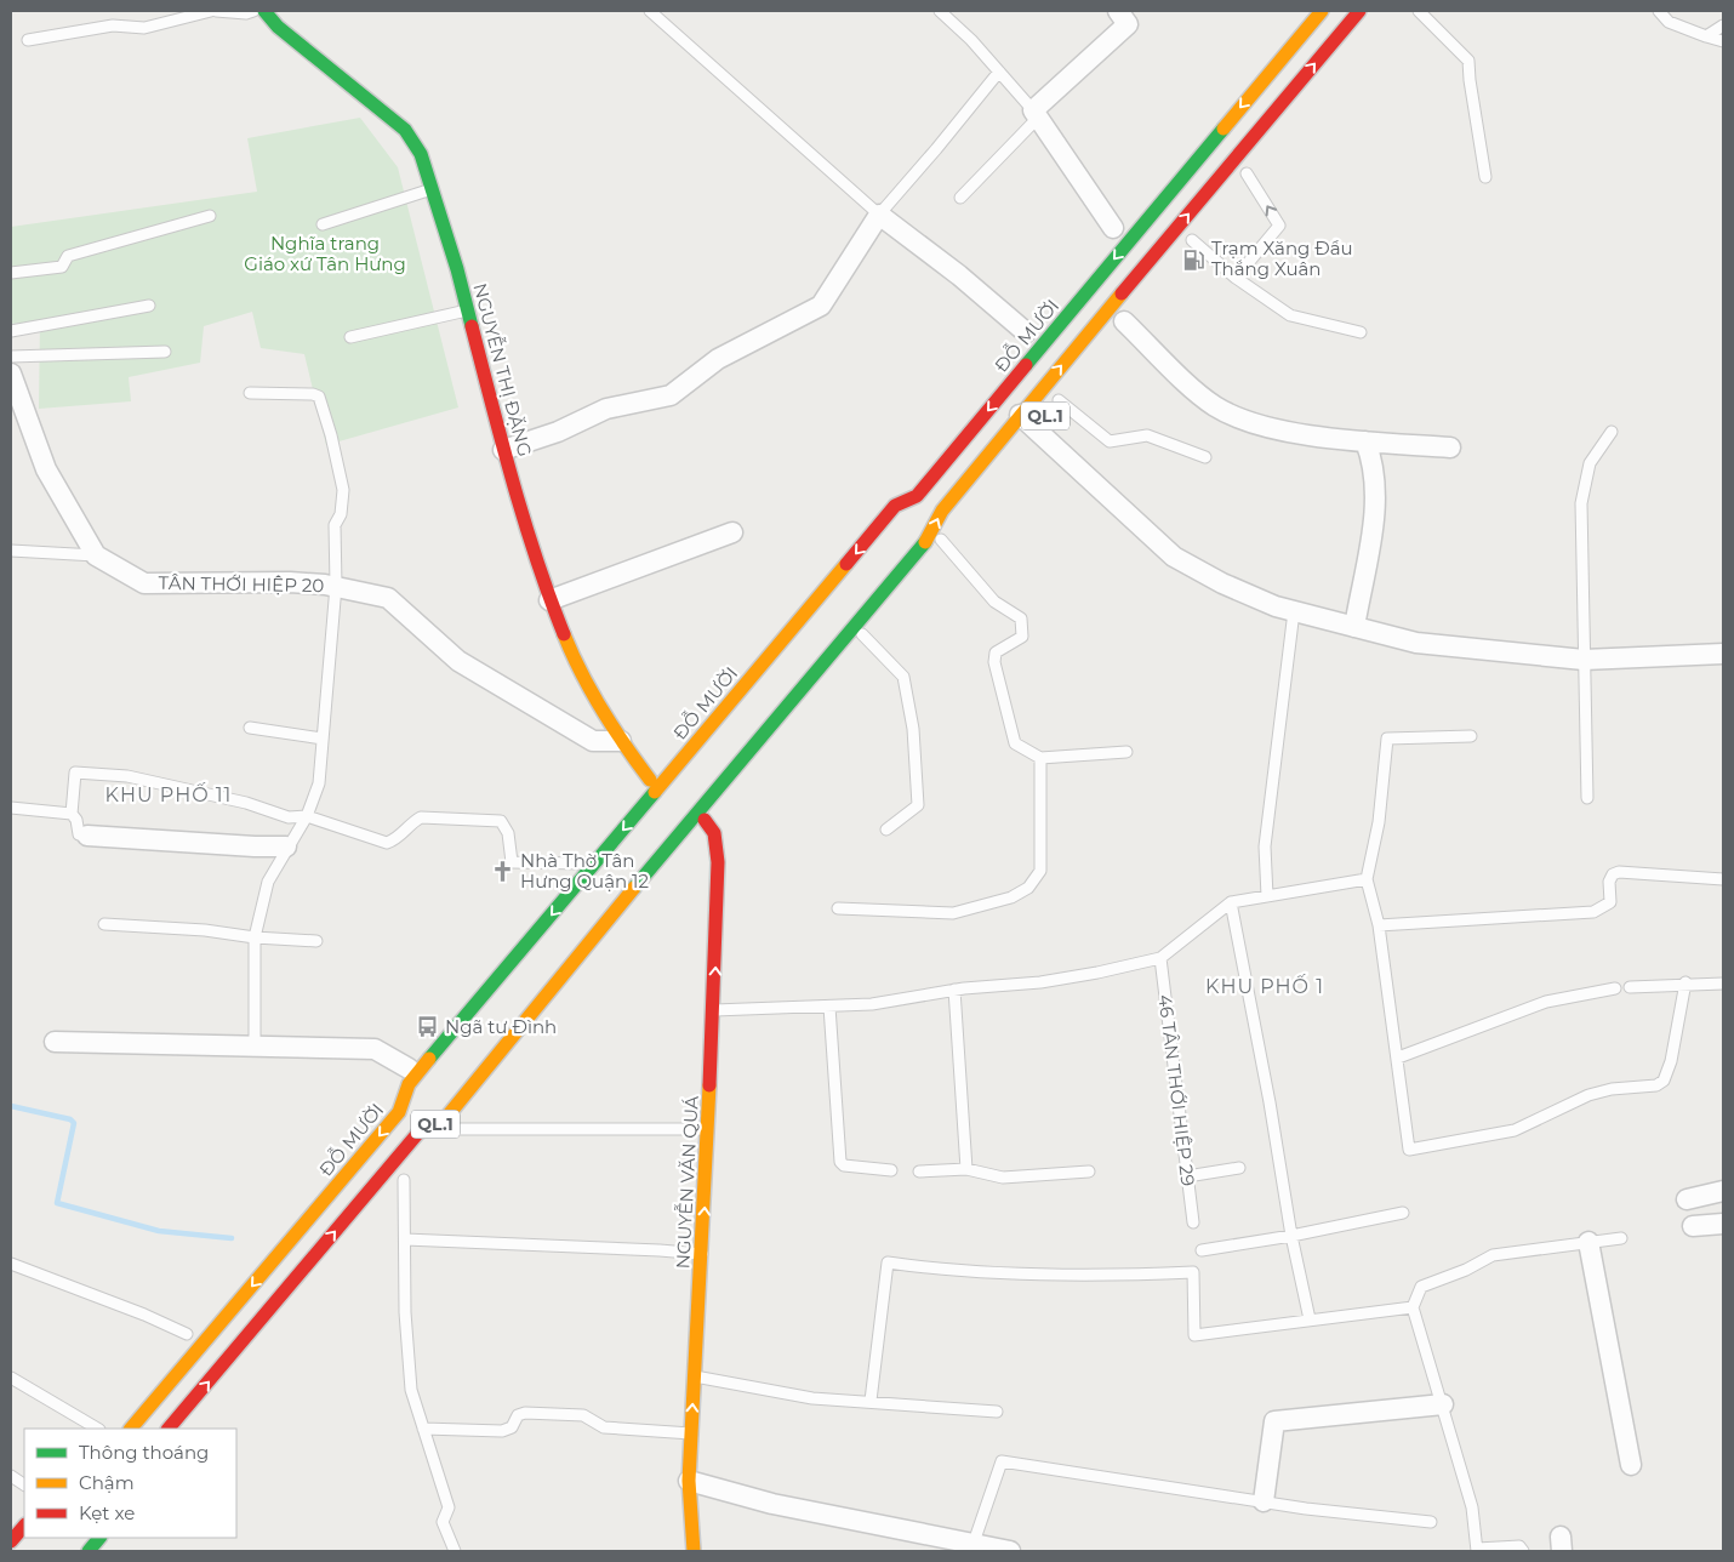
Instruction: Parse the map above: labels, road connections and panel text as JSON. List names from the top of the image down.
{
  "streets": {
    "main road": [
      "ĐỖ MƯỜI",
      "NGUYỄN THỊ ĐẶNG",
      "QL.1",
      "NGUYỄN VĂN QUÁ"
    ],
    "street": ["TÂN THỚI HIỆP 20"],
    "lane": ["46 TÂN THỚI HIỆP 29"]
  },
  "crossings": [
    ["ĐỖ MƯỜI", "NGUYỄN THỊ ĐẶNG"],
    ["NGUYỄN THỊ ĐẶNG", "TÂN THỚI HIỆP 20"],
    ["QL.1", "NGUYỄN VĂN QUÁ"]
  ],
  "one_way": ["NGUYỄN VĂN QUÁ"],
  "districts": ["KHU PHỐ 11", "KHU PHỐ 1"],
  "parks": ["Nghĩa trang Giáo xứ Tân Hưng"],
  "places": {
    "fuel station": ["Trạm Xăng Đầu Thắng Xuân"],
    "church": ["Nhà Thờ Tân Hưng Quận 12"],
    "bus stop": ["Ngã tư Đình"]
  },
  "legend": ["Thông thoáng", "Chậm", "Kẹt xe"]
}
